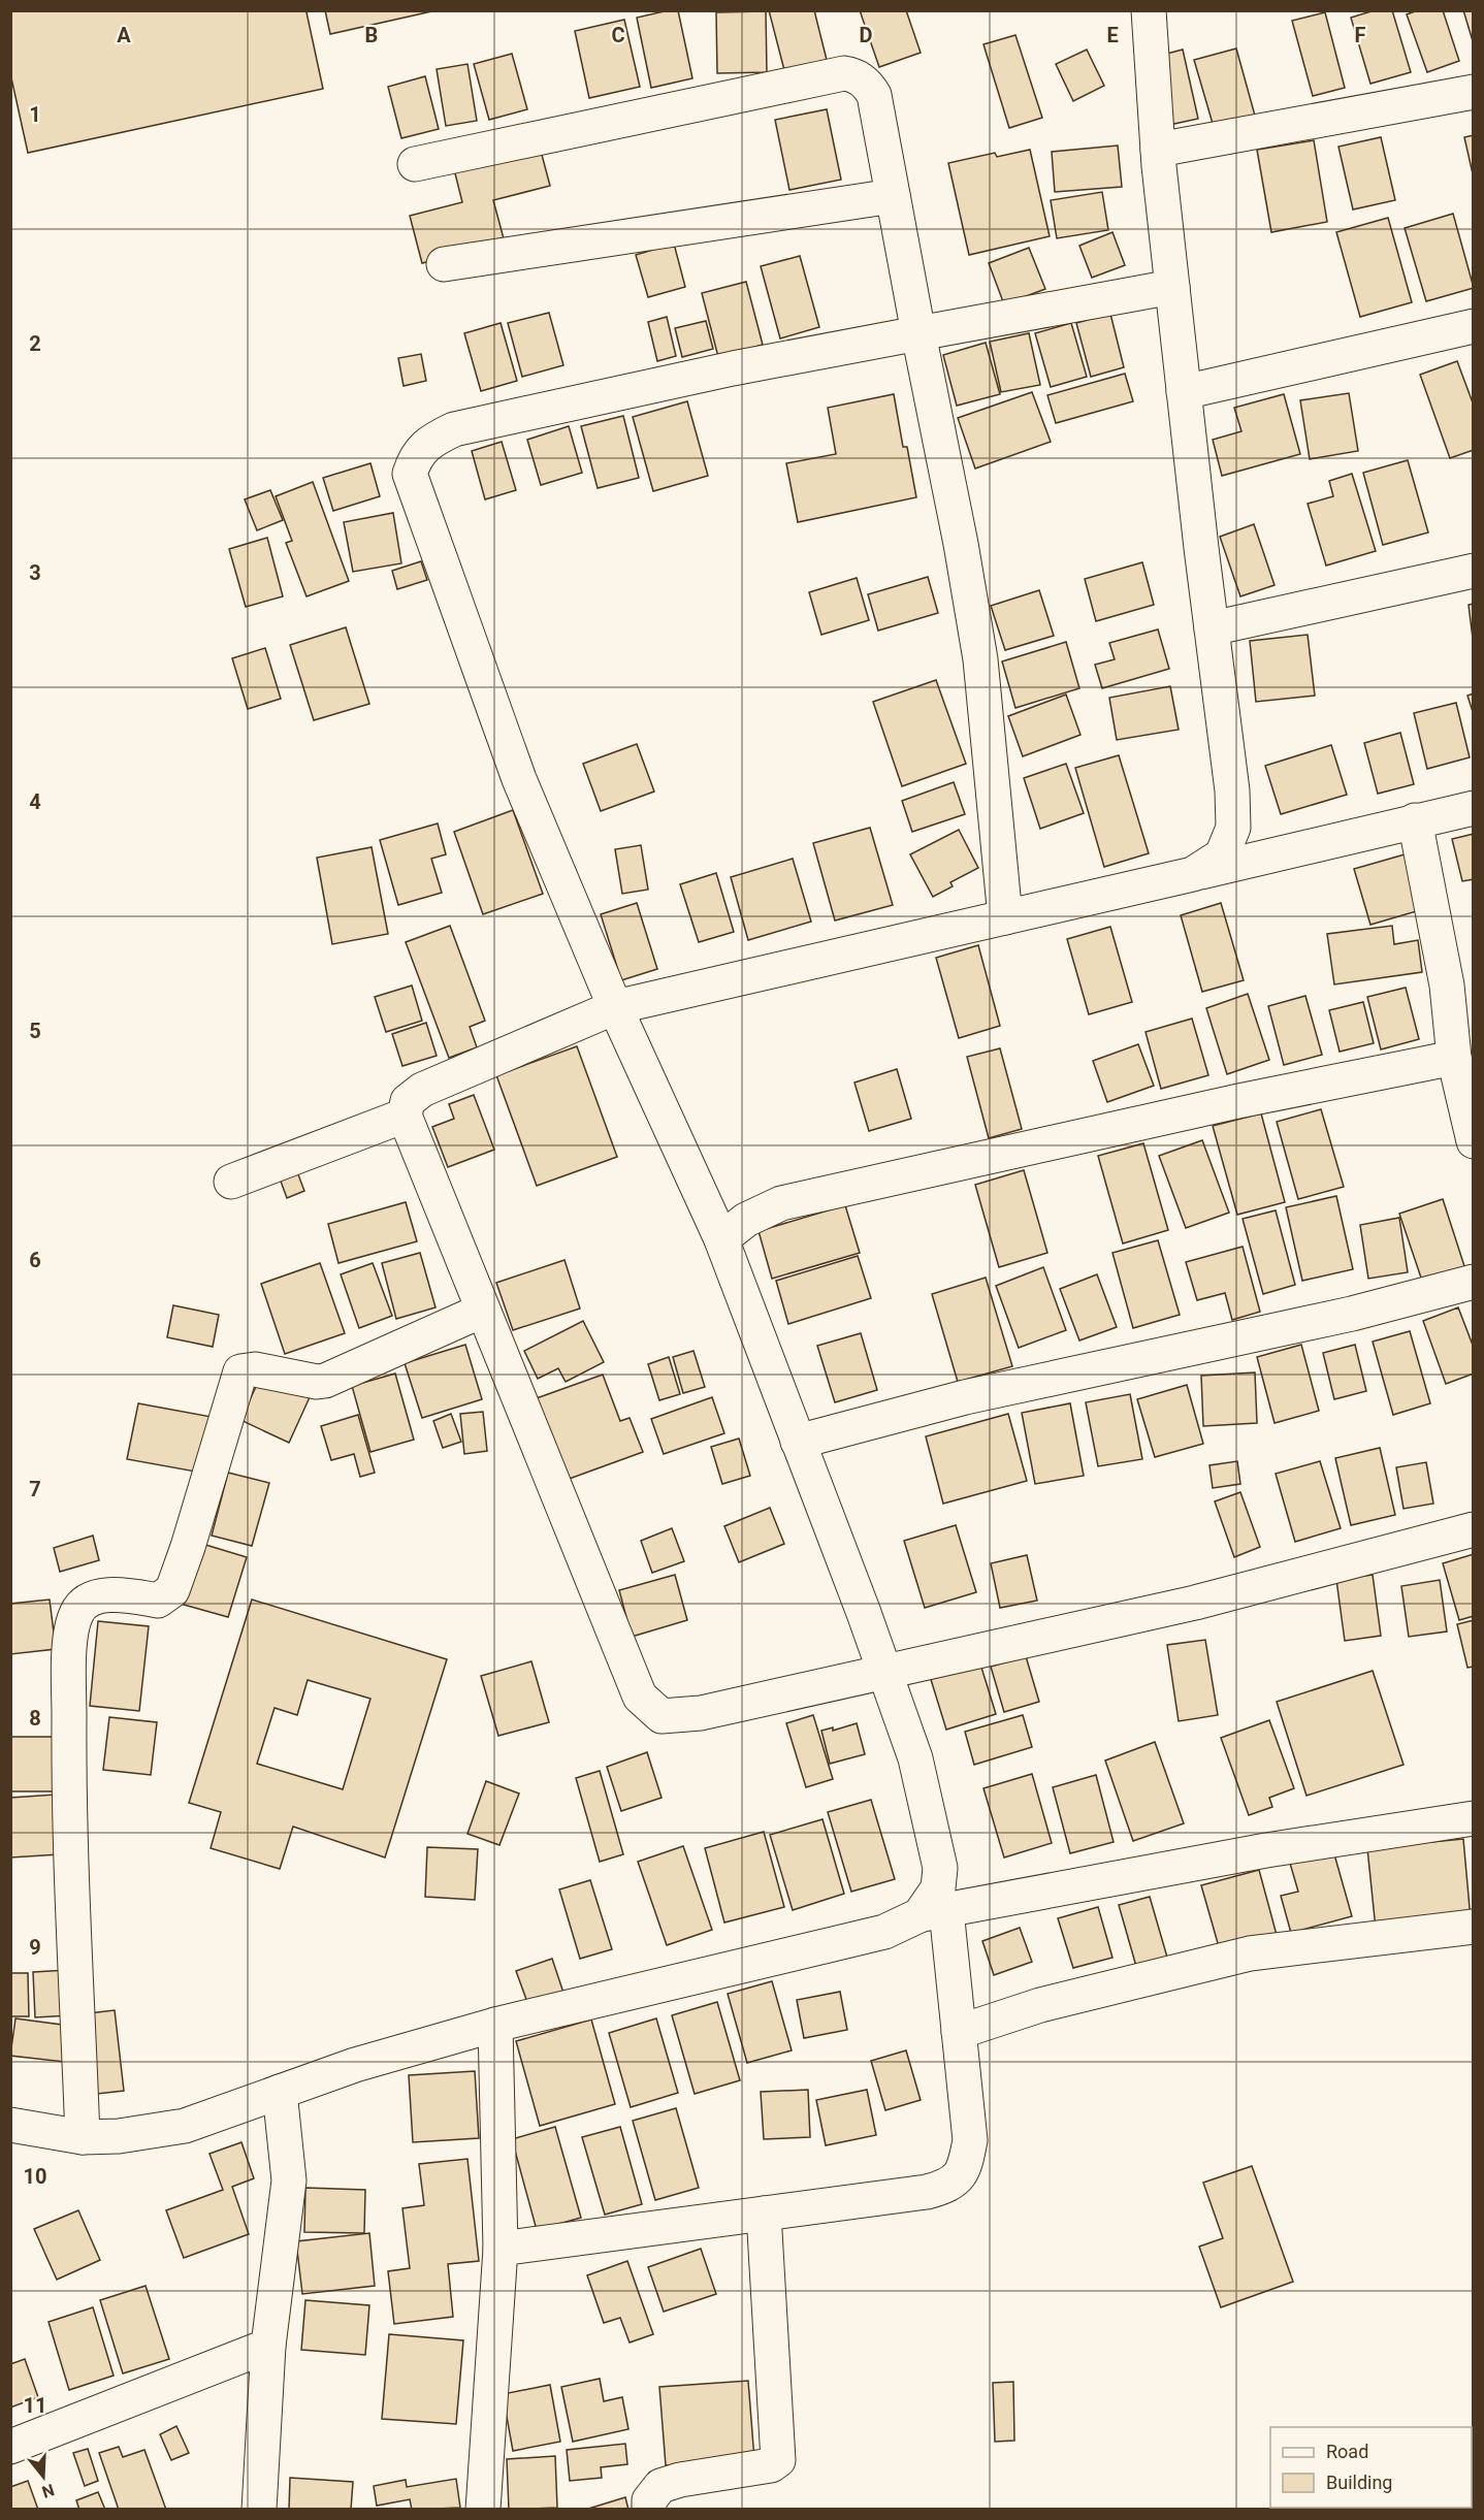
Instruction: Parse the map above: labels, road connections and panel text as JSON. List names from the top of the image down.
{
  "legend": ["Road", "Building"],
  "north": "bottom",
  "grid": {
    "columns": [
      "A",
      "B",
      "C",
      "D",
      "E",
      "F"
    ],
    "rows": [
      "1",
      "2",
      "3",
      "4",
      "5",
      "6",
      "7",
      "8",
      "9",
      "10",
      "11"
    ]
  }
}
